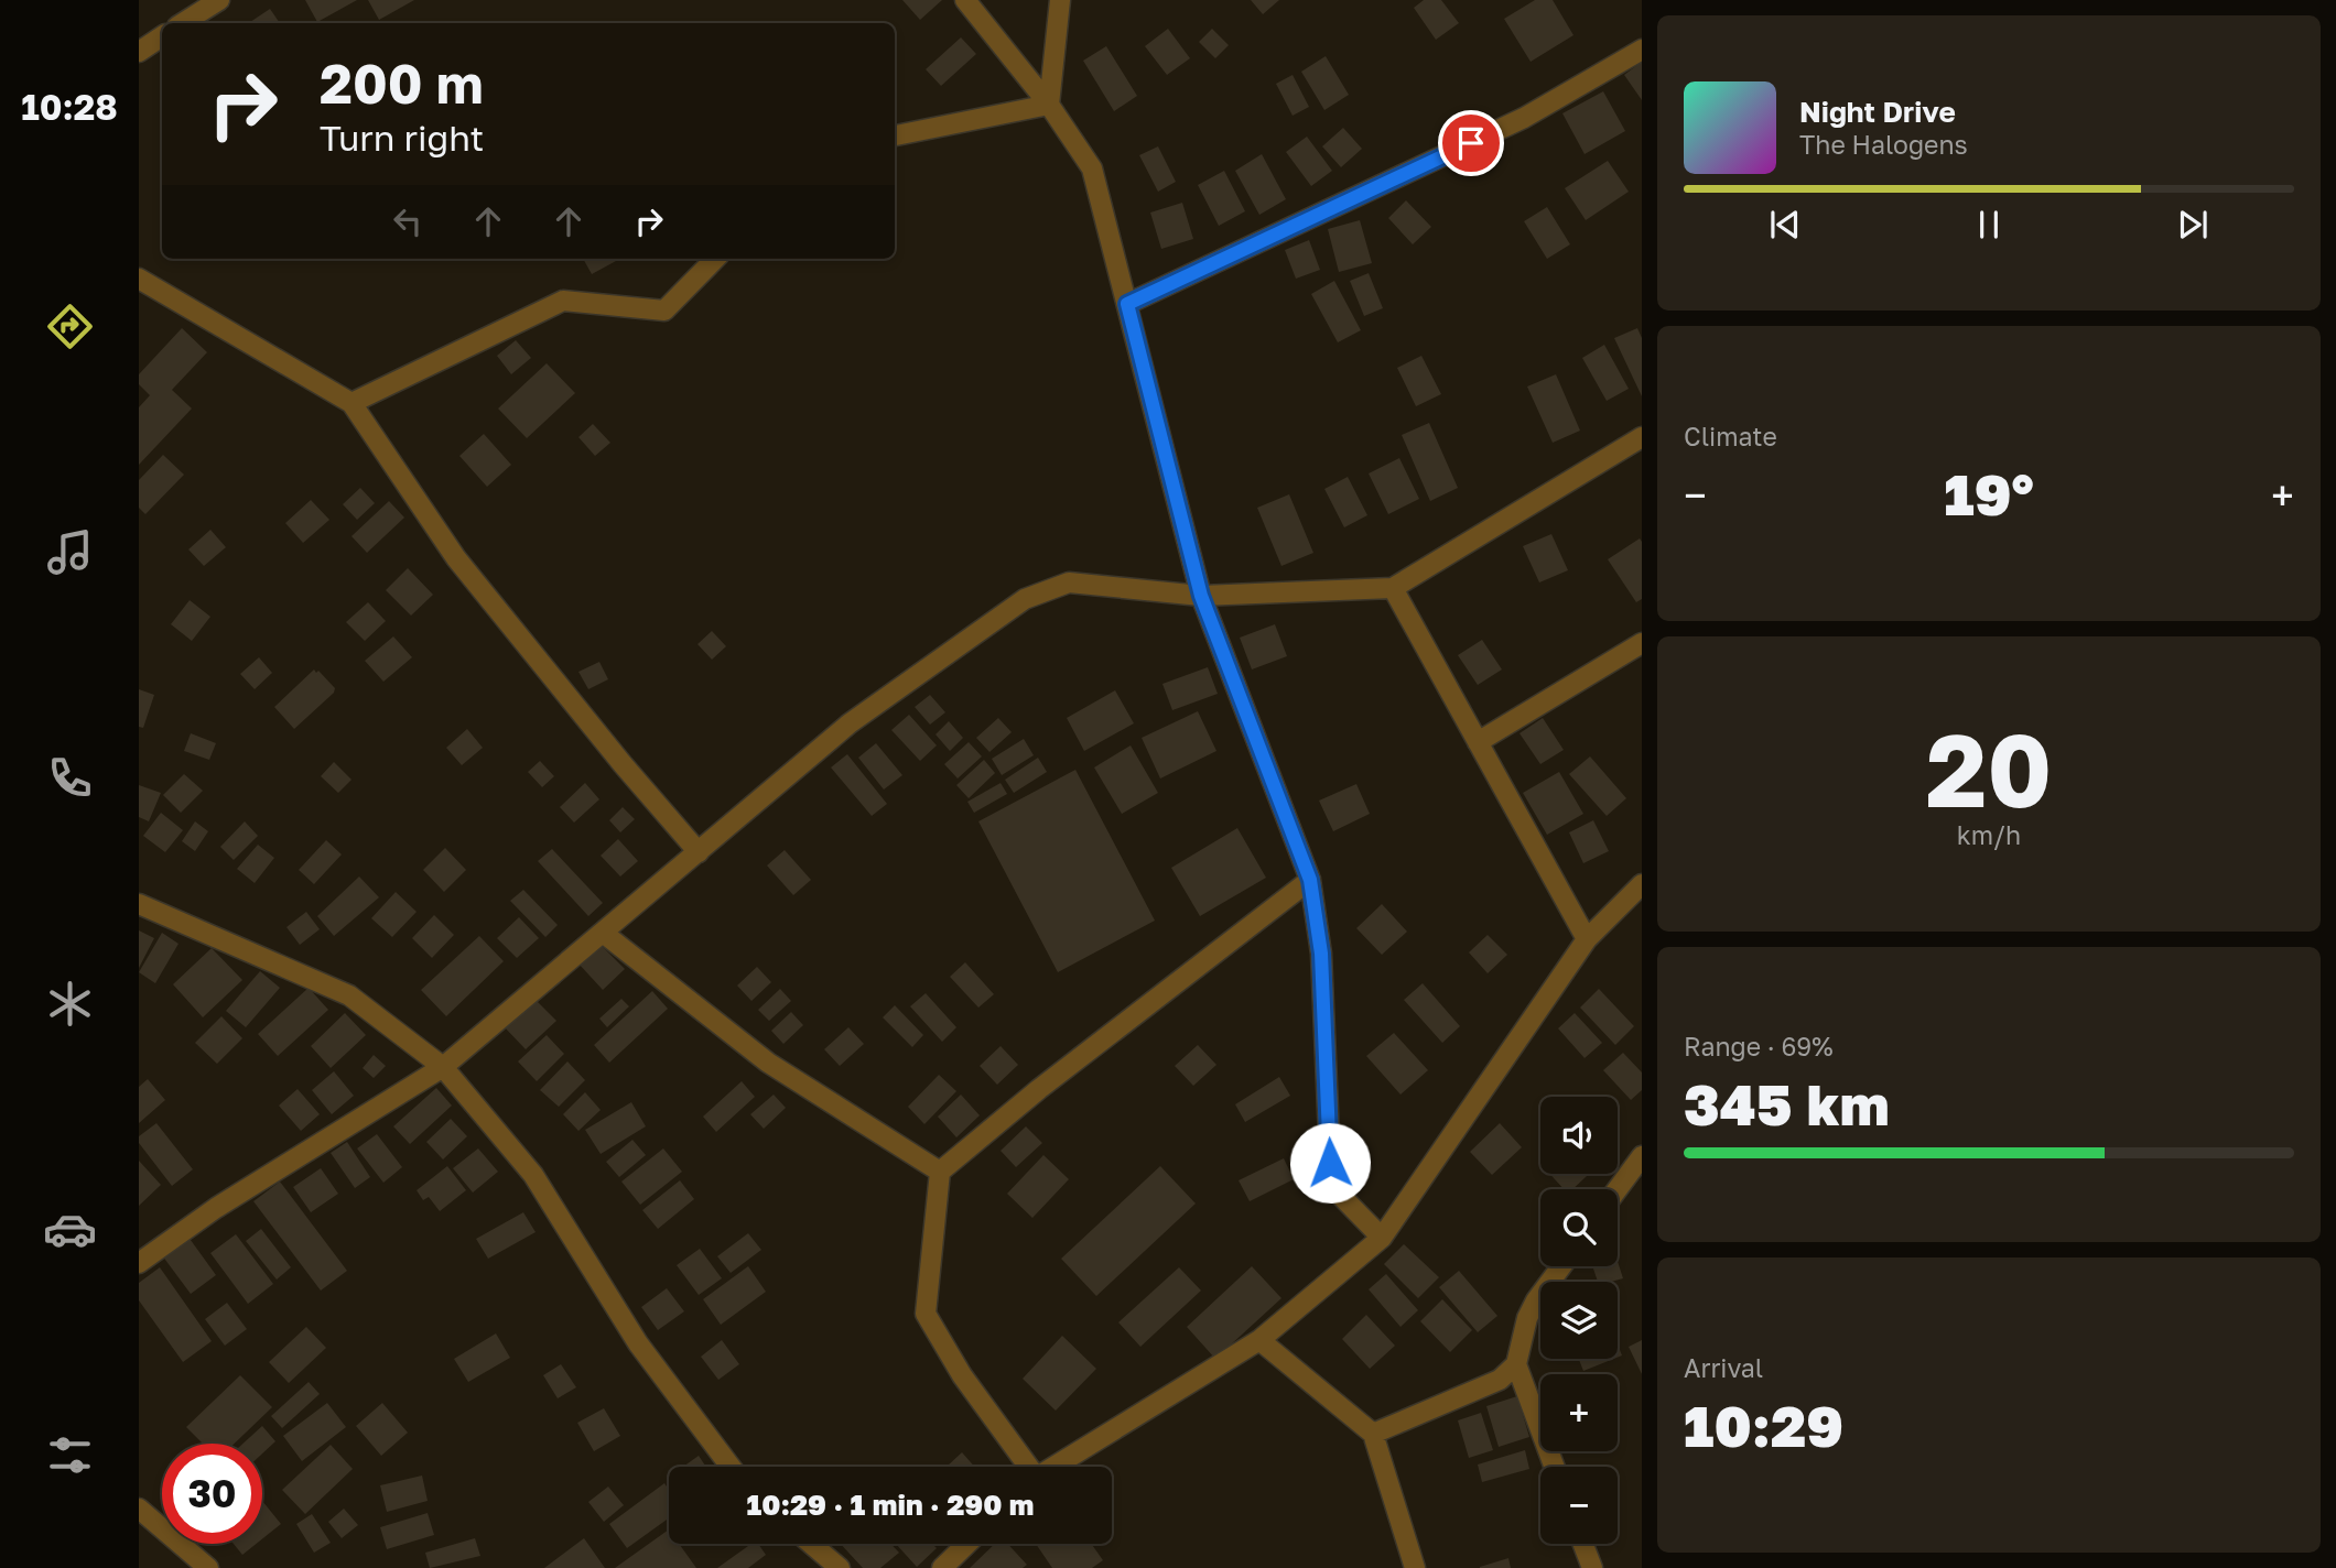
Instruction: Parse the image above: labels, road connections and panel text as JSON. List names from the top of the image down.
{
  "page": {
    "tabs": "10:28",
    "turn": ["200 m", "Turn right"],
    "song": ["Night Drive", "The Halogens"],
    "tile": [
      "Climate",
      ["20", "km/h"],
      ["Range · 69%", "345 km"],
      ["Arrival", "10:29"]
    ],
    "heat": ["−", "19°", "+"],
    "map_buttons": ["+", "−"],
    "limit": "30",
    "trip": "10:29 · 1 min · 290 m"
  }
}
